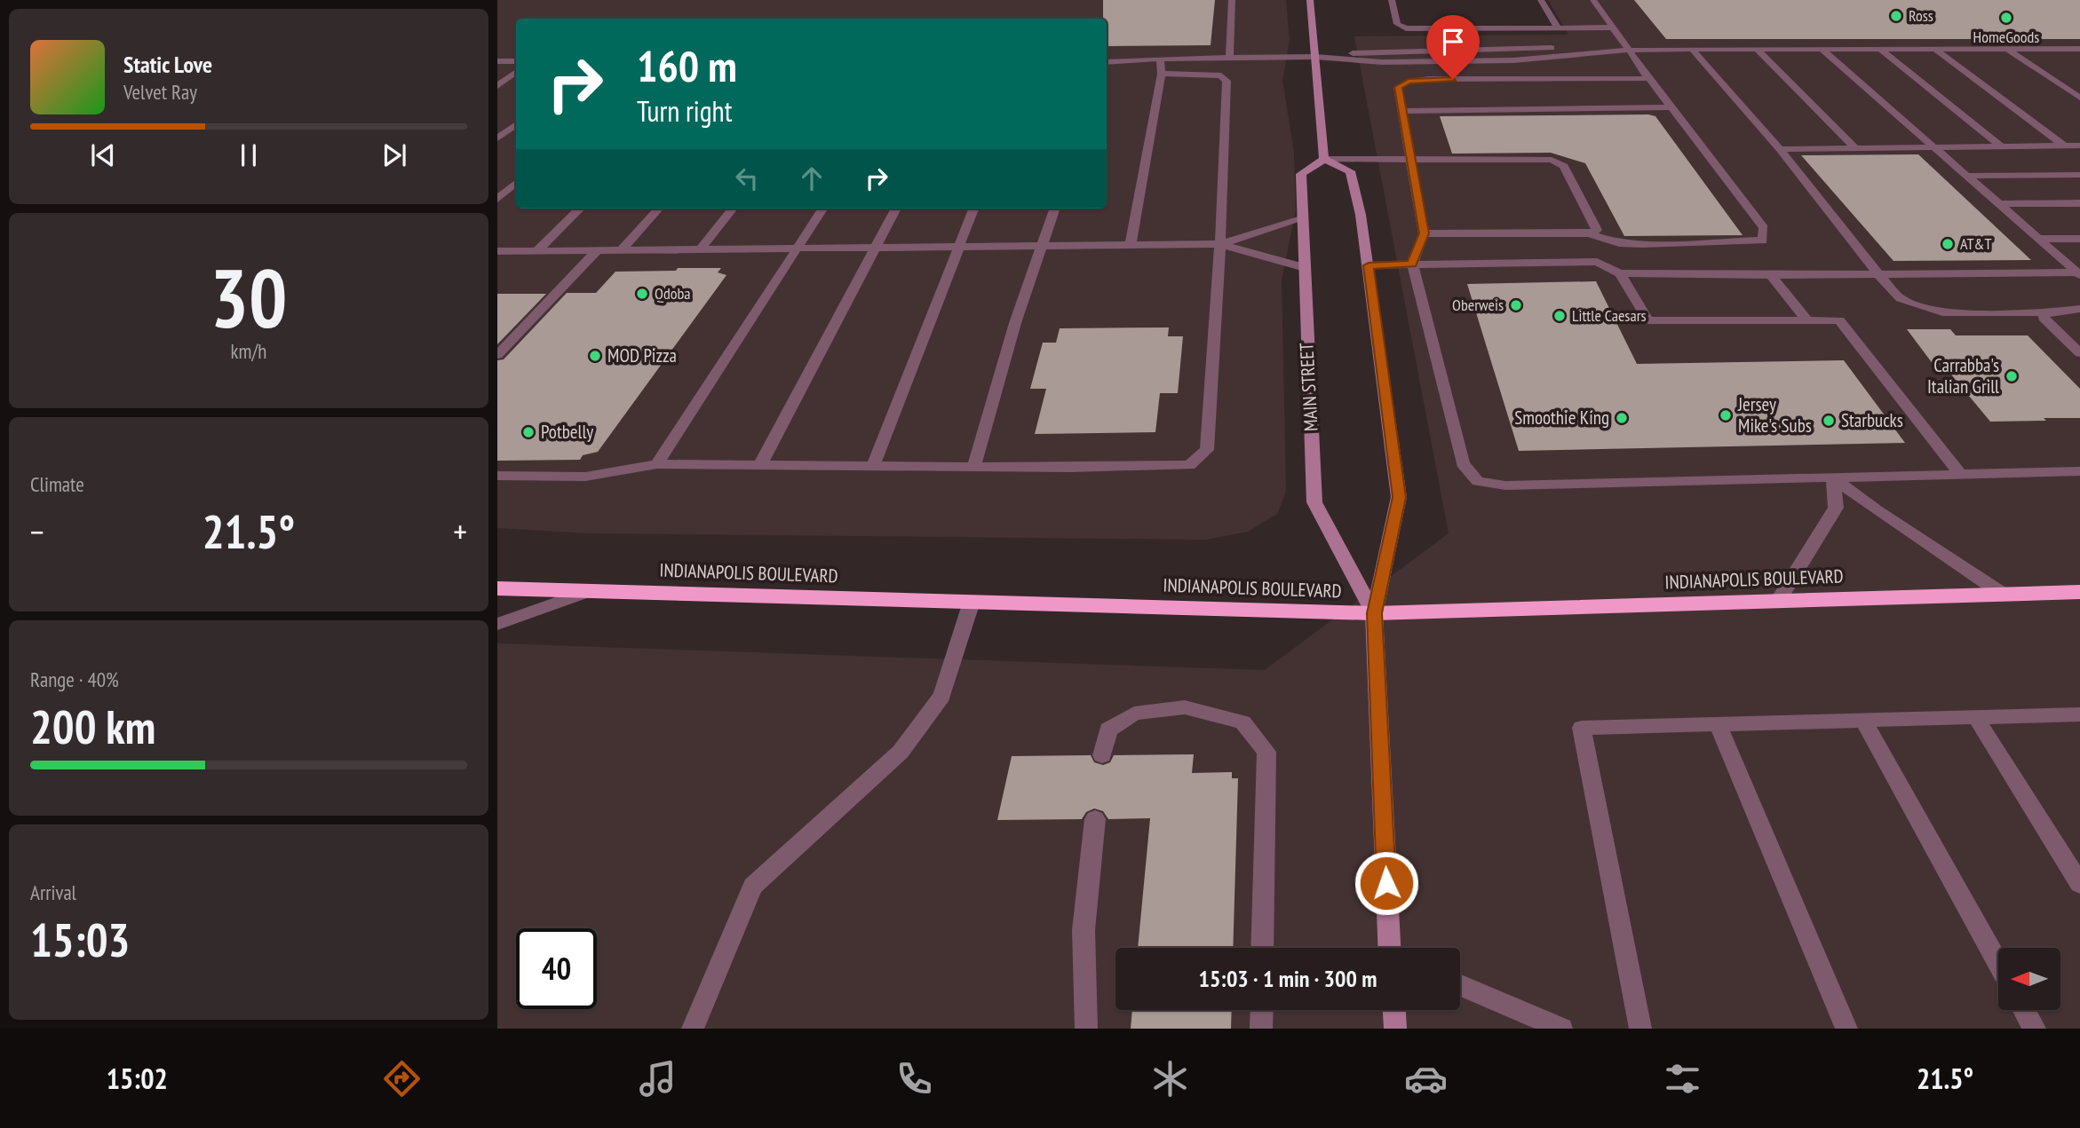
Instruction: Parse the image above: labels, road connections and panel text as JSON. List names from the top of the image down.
{
  "streets": {
    "highway": ["INDIANAPOLIS BOULEVARD"],
    "street": ["MAIN STREET"]
  },
  "crossings": [
    ["MAIN STREET", "INDIANAPOLIS BOULEVARD"]
  ],
  "places": [
    "Ross",
    "HomeGoods",
    "AT&T",
    "Qdoba",
    "Oberweis",
    "Little Caesars",
    "MOD Pizza",
    "Carrabba's Italian Grill",
    "Jersey Mike's Subs",
    "Smoothie King",
    "Starbucks",
    "Potbelly"
  ],
  "north": "left",
  "page": {
    "turn": ["160 m", "Turn right"],
    "song": ["Static Love", "Velvet Ray"],
    "tile": [
      ["30", "km/h"],
      "Climate",
      ["Range · 40%", "200 km"],
      ["Arrival", "15:03"]
    ],
    "heat": ["−", "21.5°", "+"],
    "limit": "40",
    "trip": "15:03 · 1 min · 300 m",
    "tabs": ["15:02", "21.5°"]
  }
}
